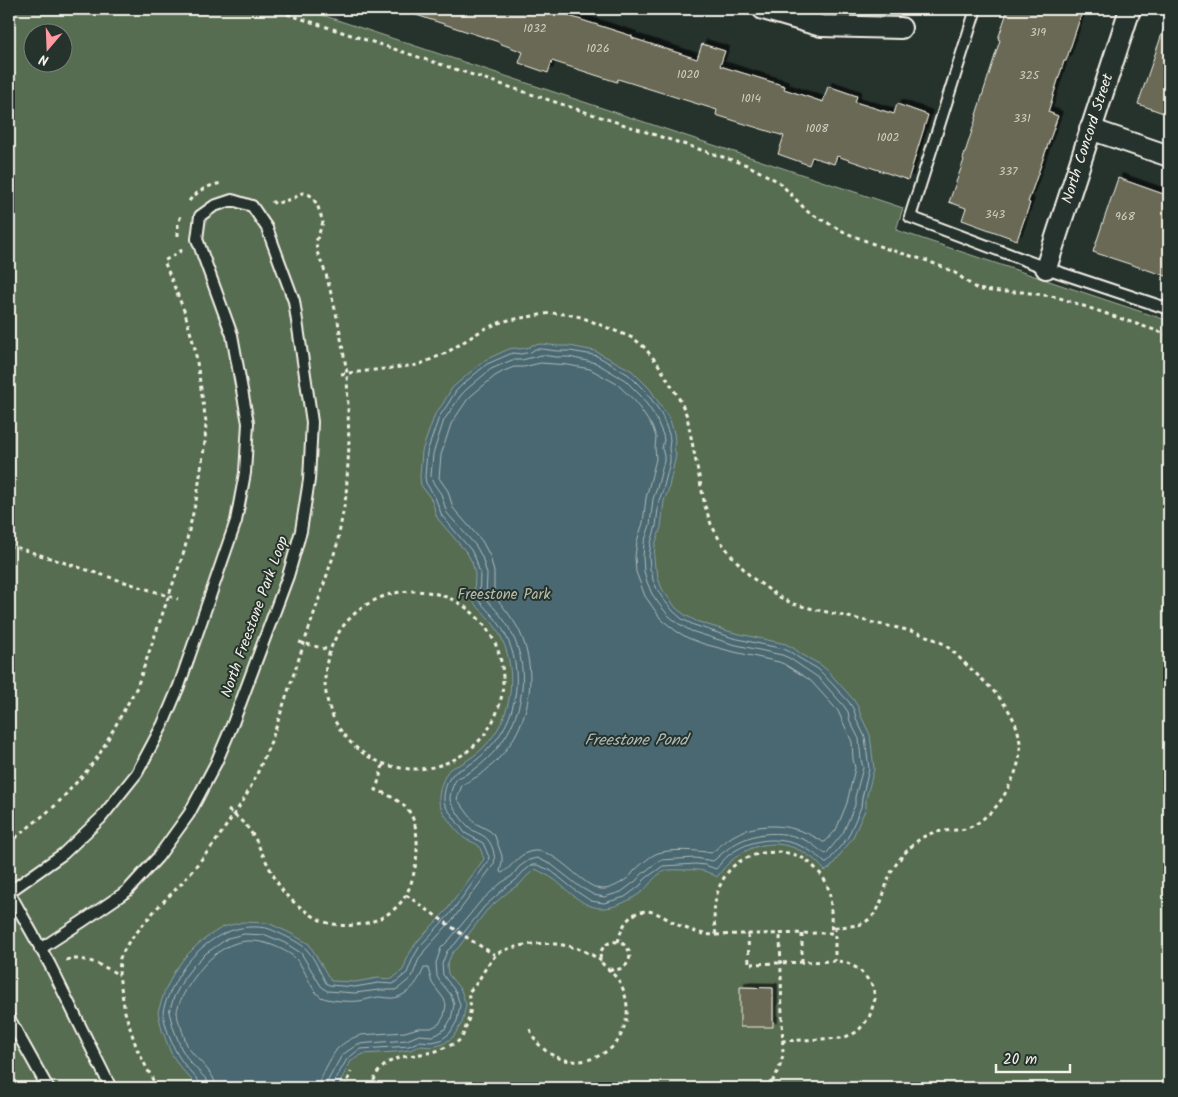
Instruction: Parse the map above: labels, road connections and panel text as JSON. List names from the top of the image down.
{
  "streets": {
    "street": ["North Concord Street"],
    "lane": ["North Freestone Park Loop"]
  },
  "water": ["Freestone Pond"],
  "parks": ["Freestone Park"],
  "house_numbers": [
    "1032",
    "319",
    "1026",
    "1020",
    "325",
    "1014",
    "331",
    "1008",
    "1002",
    "337",
    "343",
    "968"
  ],
  "scale_bar": "20 m",
  "north": "bottom"
}
